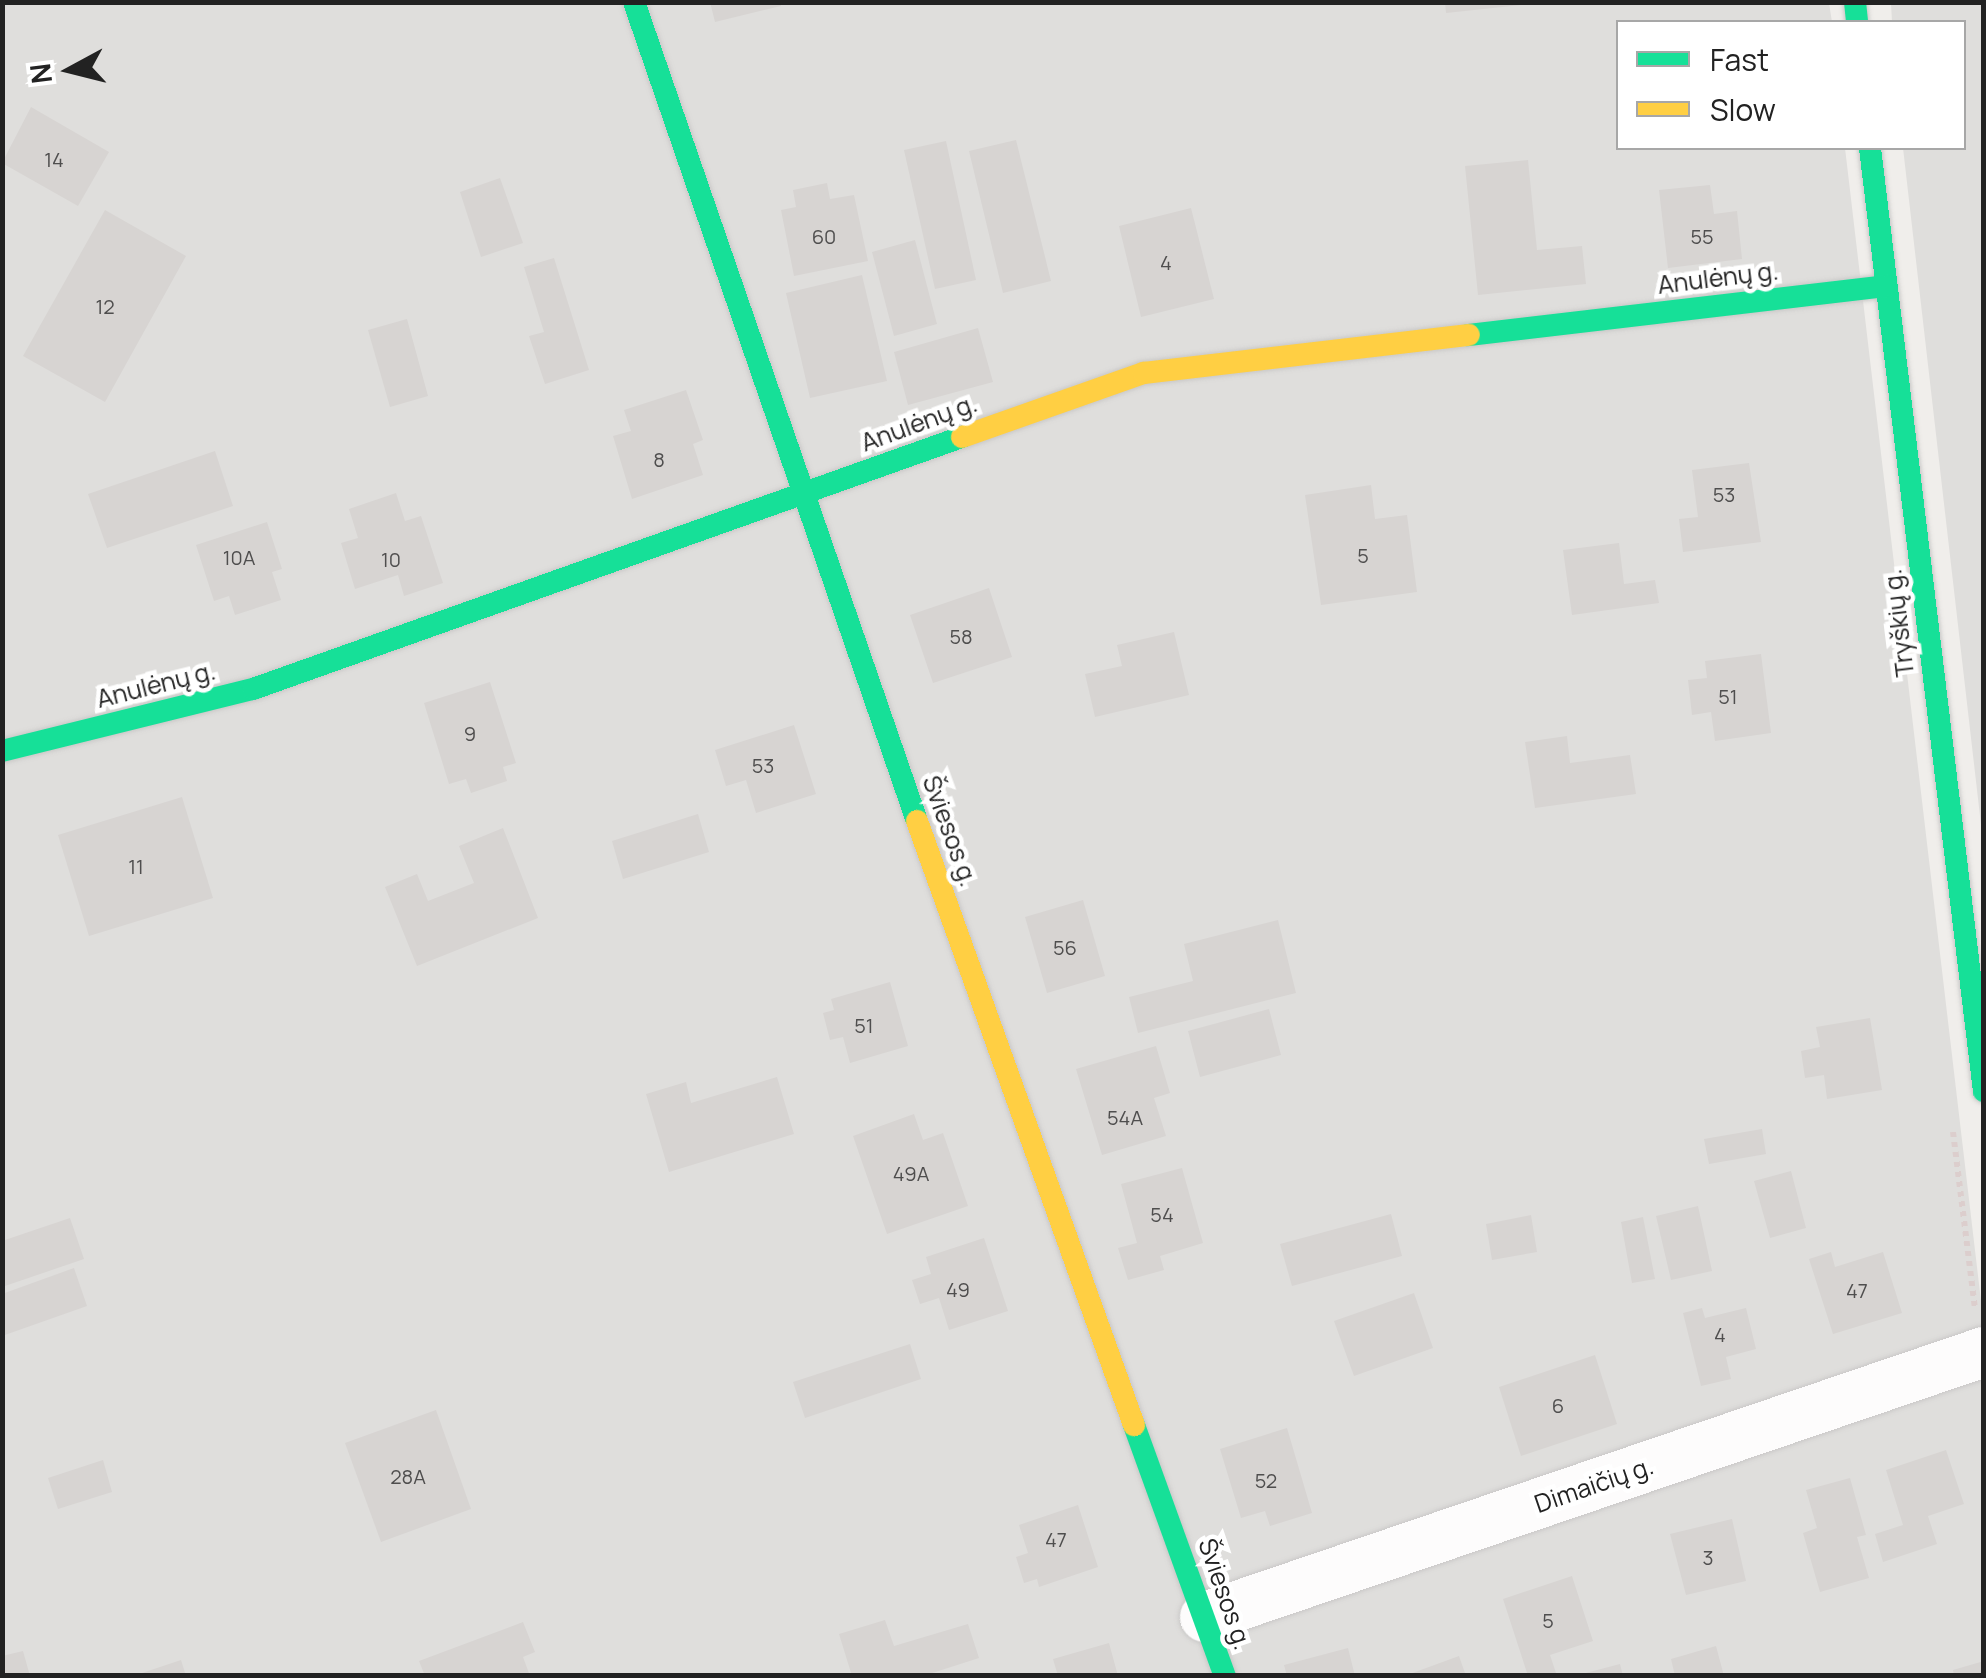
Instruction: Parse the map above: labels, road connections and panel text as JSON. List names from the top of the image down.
{
  "streets": {
    "street": [
      "Anulėnų g.",
      "Tryškių g.",
      "Šviesos g.",
      "Dimaičių g."
    ]
  },
  "crossings": [
    ["Anulėnų g.", "Tryškių g."],
    ["Anulėnų g.", "Šviesos g."],
    ["Šviesos g.", "Dimaičių g."]
  ],
  "house_numbers": [
    "14",
    "60",
    "55",
    "4",
    "12",
    "8",
    "53",
    "5",
    "10A",
    "10",
    "58",
    "51",
    "9",
    "53",
    "11",
    "56",
    "51",
    "54A",
    "49A",
    "54",
    "49",
    "47",
    "4",
    "6",
    "28A",
    "52",
    "47",
    "3",
    "5"
  ],
  "legend": ["Fast", "Slow"],
  "north": "left"
}
